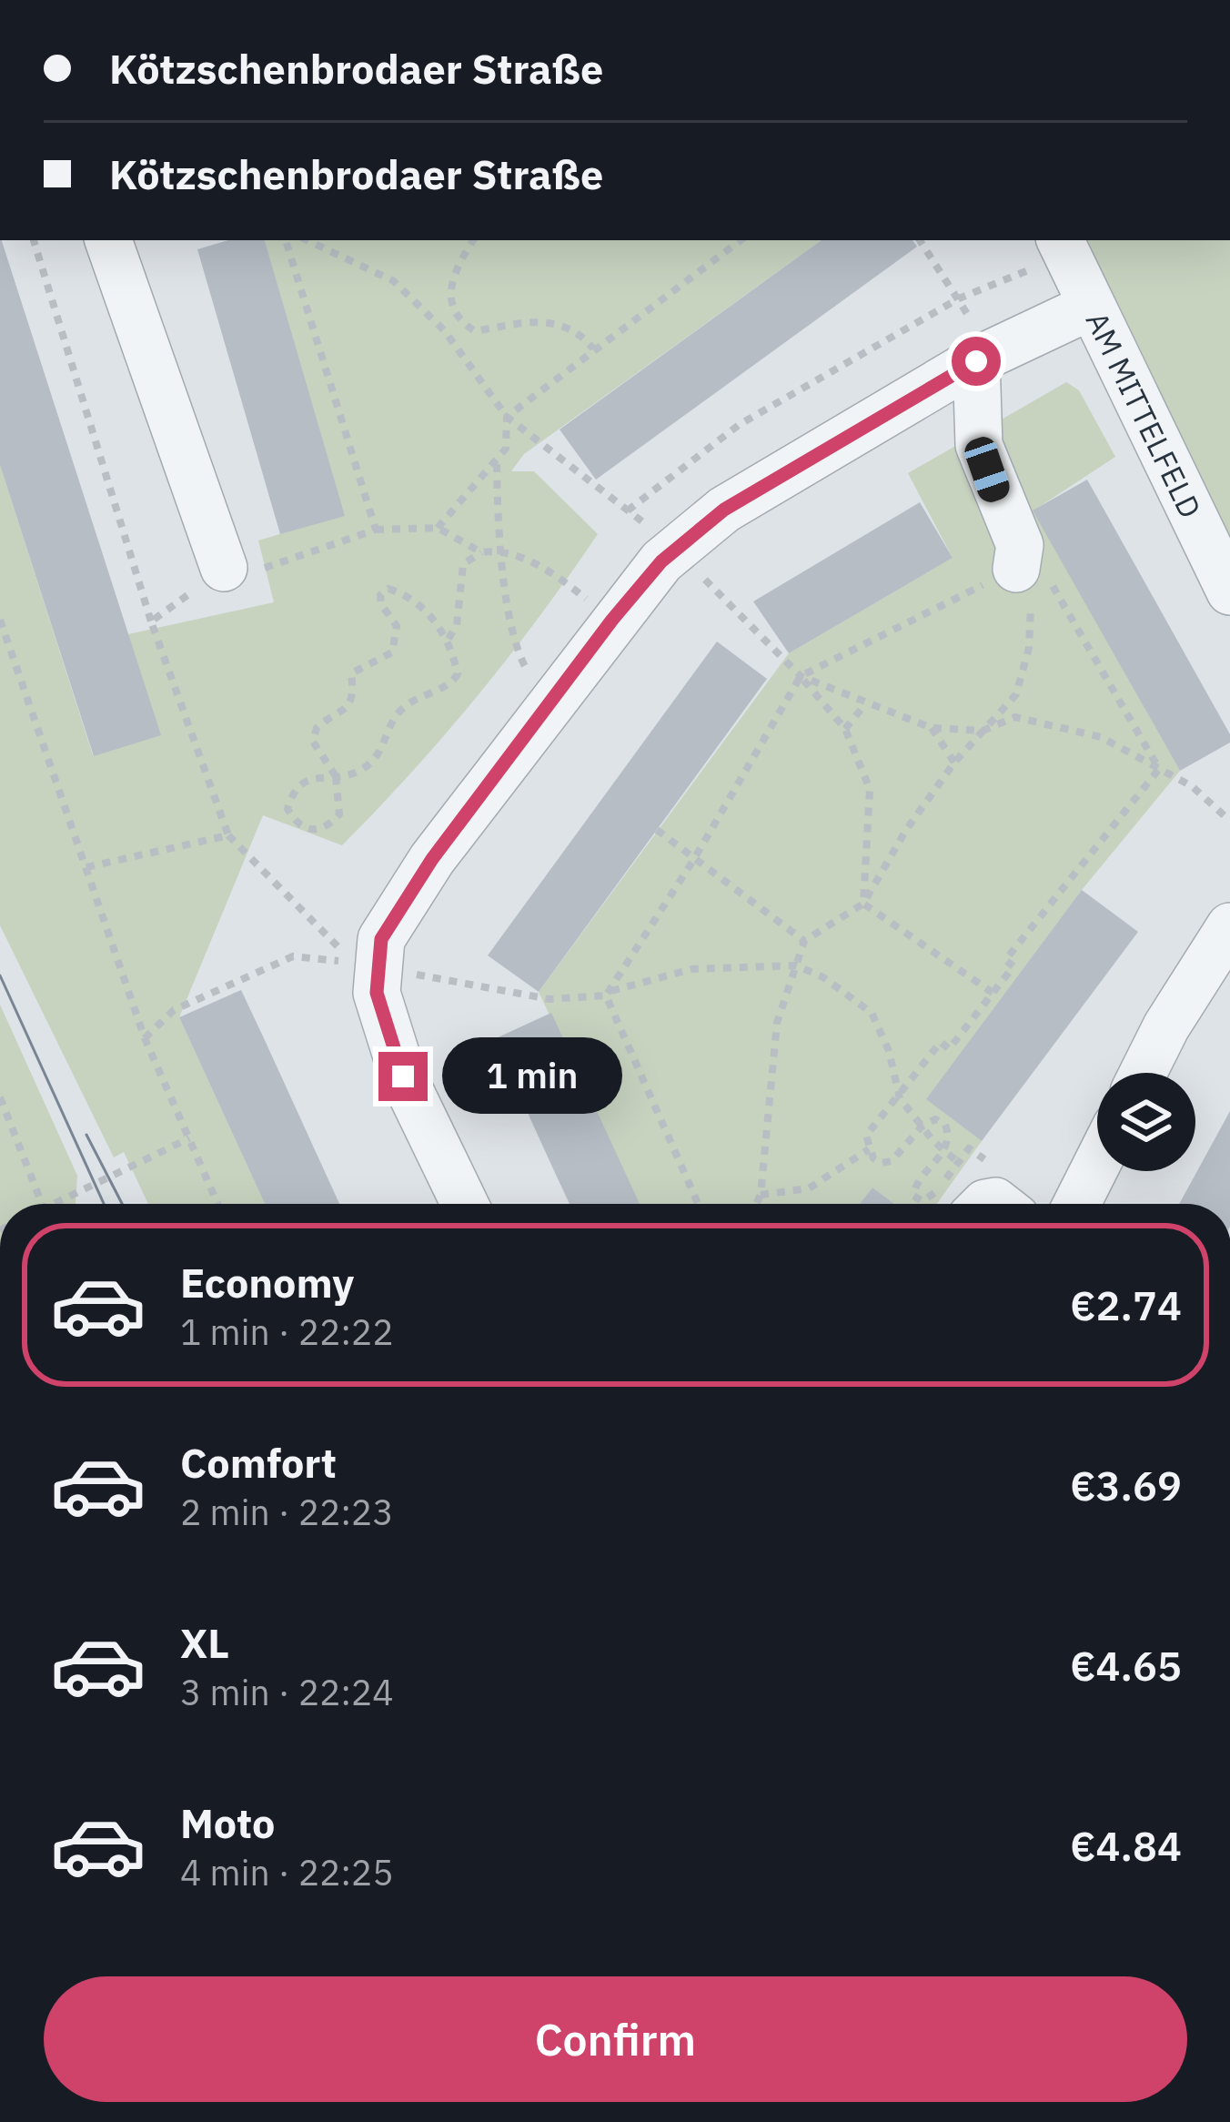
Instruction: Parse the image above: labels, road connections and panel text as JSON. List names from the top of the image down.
{
  "streets": {
    "street": ["AM MITTELFELD"]
  },
  "page": {
    "banner": ["Kötzschenbrodaer Straße", "Kötzschenbrodaer Straße"],
    "bubble": "1 min",
    "list": [
      {
        "name": "Economy",
        "note": "1 min · 22:22",
        "value": "€2.74"
      },
      {
        "name": "Comfort",
        "note": "2 min · 22:23",
        "value": "€3.69"
      },
      {
        "name": "XL",
        "note": "3 min · 22:24",
        "value": "€4.65"
      },
      {
        "name": "Moto",
        "note": "4 min · 22:25",
        "value": "€4.84"
      }
    ],
    "buttons": "Confirm"
  }
}
